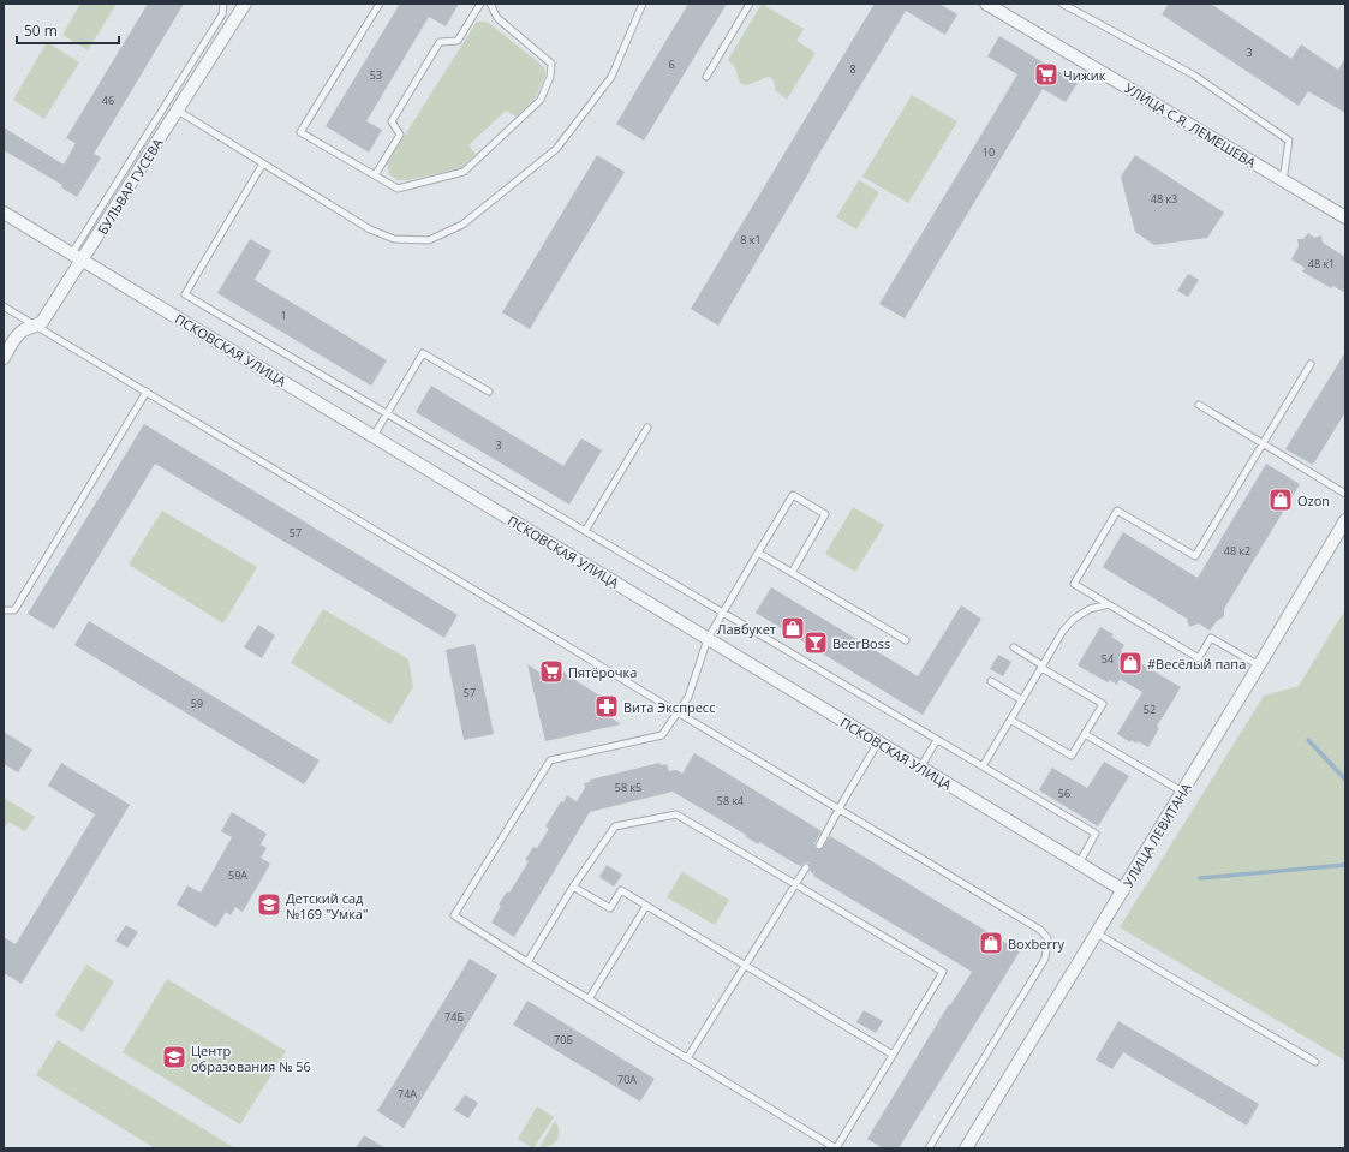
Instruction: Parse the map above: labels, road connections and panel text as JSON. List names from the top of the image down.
{
  "streets": {
    "street": [
      "УЛИЦА С.Я. ЛЕМЕШЕВА",
      "БУЛЬВАР ГУСЕВА",
      "ПСКОВСКАЯ УЛИЦА",
      "УЛИЦА ЛЕВИТАНА"
    ]
  },
  "crossings": [
    ["БУЛЬВАР ГУСЕВА", "ПСКОВСКАЯ УЛИЦА"],
    ["ПСКОВСКАЯ УЛИЦА", "УЛИЦА ЛЕВИТАНА"]
  ],
  "places": {
    "supermarket": ["Чижик", "Пятёрочка"],
    "shop": [
      "Ozon",
      "Лавбукет",
      "#Весёлый папа",
      "Boxberry"
    ],
    "bar": ["BeerBoss"],
    "pharmacy": ["Вита Экспресс"],
    "school or university": ["Детский сад №169 \"Умка\"", "Центр образования № 56"]
  },
  "house_numbers": [
    "3",
    "6",
    "8",
    "53",
    "46",
    "10",
    "48 к3",
    "8 к1",
    "48 к1",
    "1",
    "3",
    "57",
    "48 к2",
    "54",
    "57",
    "59",
    "52",
    "58 к5",
    "56",
    "58 к4",
    "59А",
    "74Б",
    "70Б",
    "70А",
    "74А"
  ],
  "scale_bar": "50 m"
}
